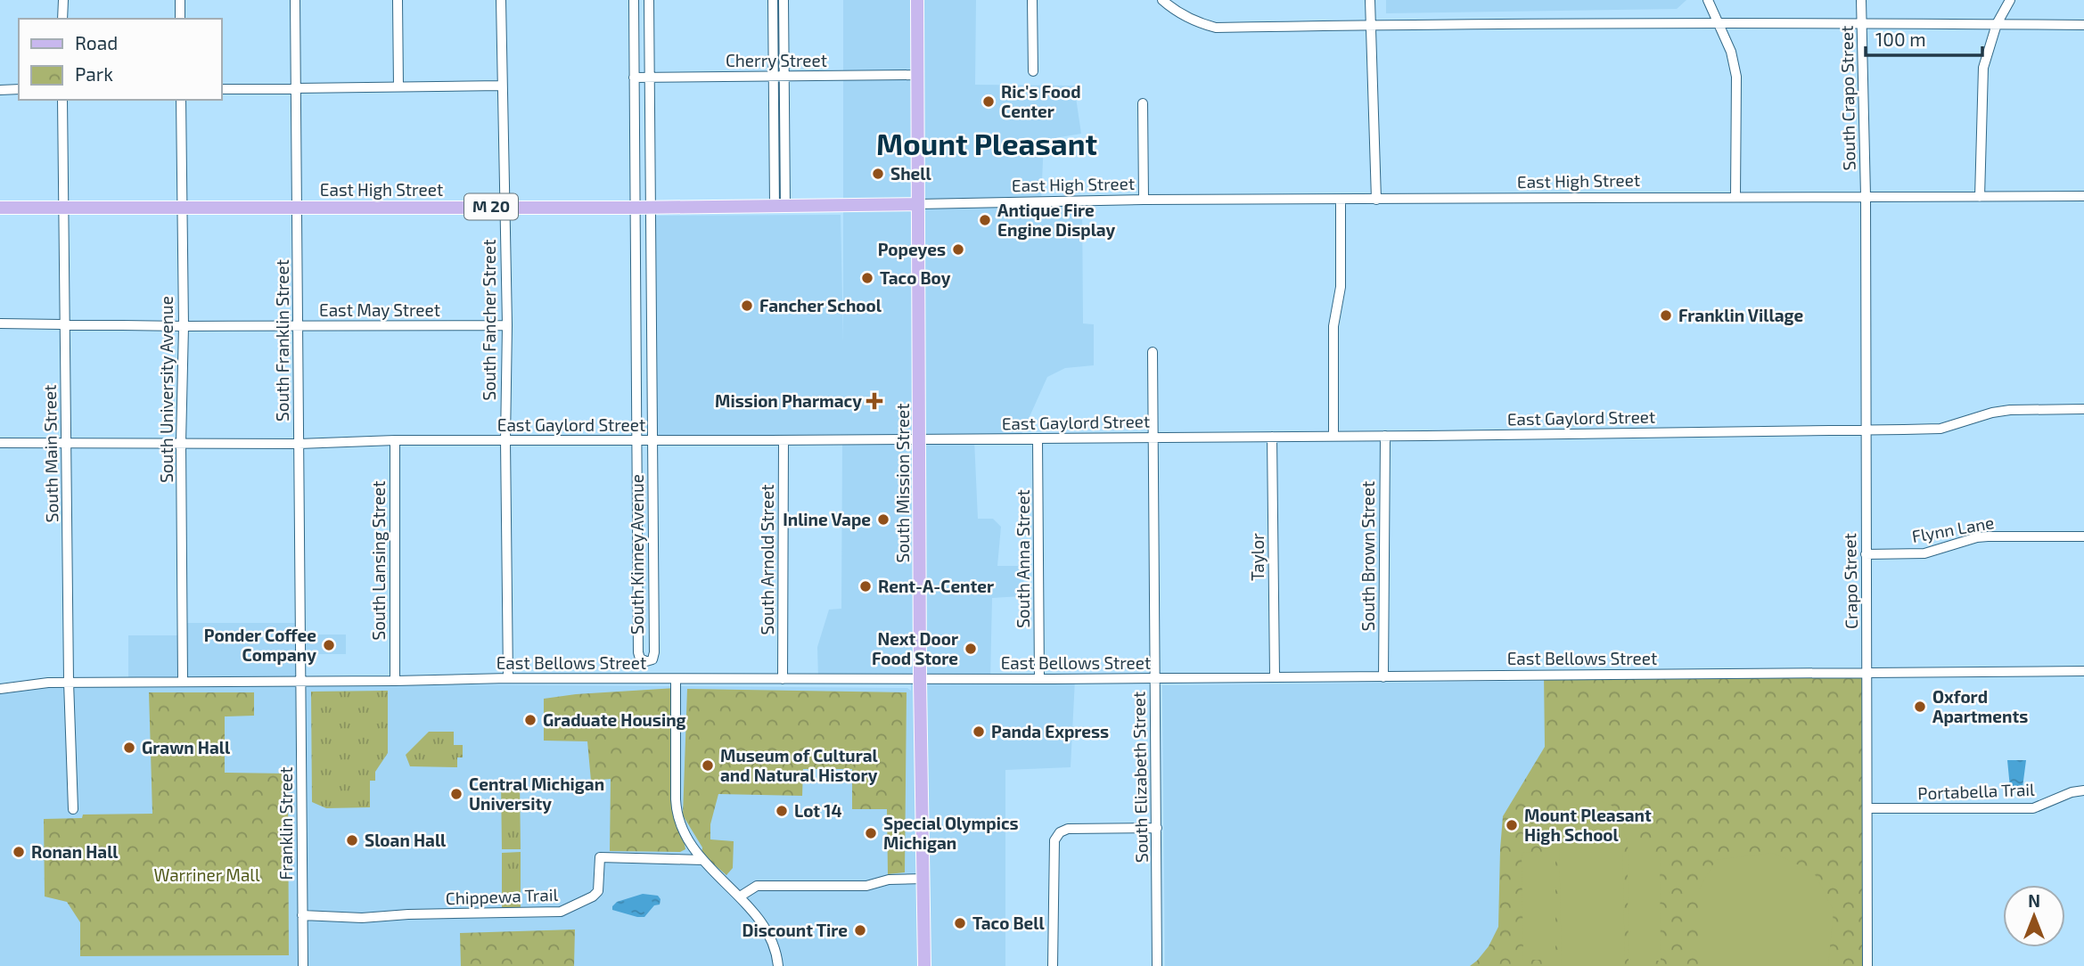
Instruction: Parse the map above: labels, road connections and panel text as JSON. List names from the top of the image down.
{
  "streets": {
    "main road": ["East High Street", "M 20", "South Mission Street"],
    "street": [
      "Cherry Street",
      "South Crapo Street",
      "East May Street",
      "South Fancher Street",
      "South Franklin Street",
      "South University Avenue",
      "East Gaylord Street",
      "South Main Street",
      "Flynn Lane",
      "South Kinney Avenue",
      "South Brown Street",
      "Taylor",
      "South Anna Street",
      "South Arnold Street",
      "South Lansing Street",
      "Crapo Street",
      "East Bellows Street",
      "South Elizabeth Street",
      "Portabella Trail",
      "Franklin Street",
      "Chippewa Trail"
    ]
  },
  "crossings": [
    ["Cherry Street", "South Mission Street"],
    ["Cherry Street", "South Kinney Avenue"],
    ["South Crapo Street", "East High Street"],
    ["South Crapo Street", "Crapo Street"],
    ["East High Street", "M 20"],
    ["East High Street", "South Fancher Street"],
    ["East High Street", "South Franklin Street"],
    ["East High Street", "South University Avenue"],
    ["East High Street", "South Main Street"],
    ["East High Street", "South Mission Street"],
    ["East High Street", "South Kinney Avenue"],
    ["East High Street", "Crapo Street"],
    ["M 20", "South Main Street"],
    ["East May Street", "South Fancher Street"],
    ["East May Street", "South Franklin Street"],
    ["East May Street", "South University Avenue"],
    ["East May Street", "South Main Street"],
    ["South Fancher Street", "East Gaylord Street"],
    ["South Fancher Street", "East Bellows Street"],
    ["South Franklin Street", "East Gaylord Street"],
    ["South Franklin Street", "East Bellows Street"],
    ["South Franklin Street", "Franklin Street"],
    ["South University Avenue", "East Gaylord Street"],
    ["South University Avenue", "East Bellows Street"],
    ["East Gaylord Street", "South Main Street"],
    ["East Gaylord Street", "South Mission Street"],
    ["East Gaylord Street", "South Kinney Avenue"],
    ["East Gaylord Street", "South Brown Street"],
    ["East Gaylord Street", "Taylor"],
    ["East Gaylord Street", "South Anna Street"],
    ["East Gaylord Street", "South Arnold Street"],
    ["East Gaylord Street", "South Lansing Street"],
    ["East Gaylord Street", "Crapo Street"],
    ["East Gaylord Street", "South Elizabeth Street"],
    ["South Main Street", "East Bellows Street"],
    ["South Mission Street", "East Bellows Street"],
    ["Flynn Lane", "Crapo Street"],
    ["South Brown Street", "East Bellows Street"],
    ["Taylor", "East Bellows Street"],
    ["South Anna Street", "East Bellows Street"],
    ["South Arnold Street", "East Bellows Street"],
    ["South Lansing Street", "East Bellows Street"],
    ["Crapo Street", "East Bellows Street"],
    ["Crapo Street", "Portabella Trail"],
    ["East Bellows Street", "South Elizabeth Street"],
    ["East Bellows Street", "Franklin Street"],
    ["Franklin Street", "Chippewa Trail"]
  ],
  "districts": ["Mount Pleasant"],
  "parks": ["Warriner Mall"],
  "places": {
    "other": [
      "Ric's Food Center",
      "Shell",
      "Antique Fire Engine Display",
      "Popeyes",
      "Taco Boy",
      "Fancher School",
      "Franklin Village",
      "Inline Vape",
      "Rent-A-Center",
      "Ponder Coffee Company",
      "Next Door Food Store",
      "Oxford Apartments",
      "Graduate Housing",
      "Panda Express",
      "Grawn Hall",
      "Museum of Cultural and Natural History",
      "Central Michigan University",
      "Lot 14",
      "Mount Pleasant High School",
      "Special Olympics Michigan",
      "Sloan Hall",
      "Ronan Hall",
      "Taco Bell",
      "Discount Tire"
    ],
    "health": ["Mission Pharmacy"]
  },
  "legend": ["Road", "Park"],
  "scale_bar": "100 m",
  "north": "top"
}
